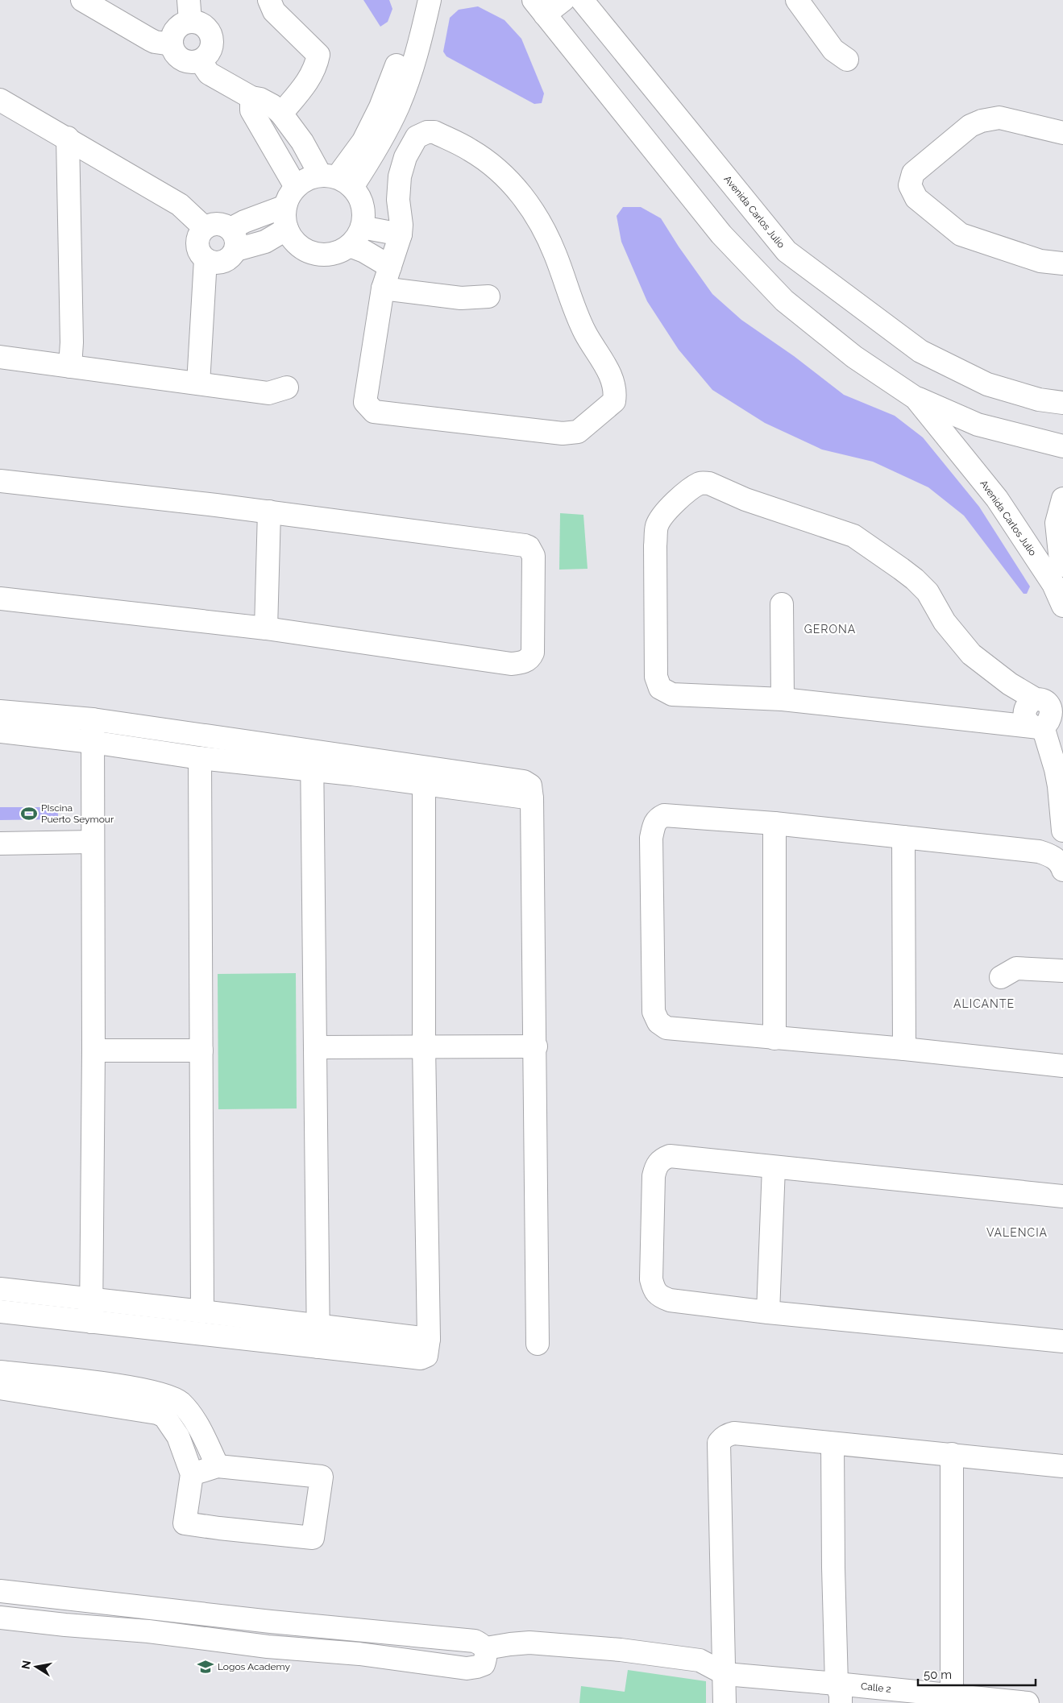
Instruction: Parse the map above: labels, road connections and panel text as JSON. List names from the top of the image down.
{
  "streets": {
    "street": ["Avenida Carlos Julio", "Calle 2"]
  },
  "districts": ["GERONA", "ALICANTE", "VALENCIA"],
  "places": {
    "sports": ["PIscina Puerto Seymour"],
    "school or university": ["Logos Academy"]
  },
  "scale_bar": "50 m",
  "north": "left"
}
